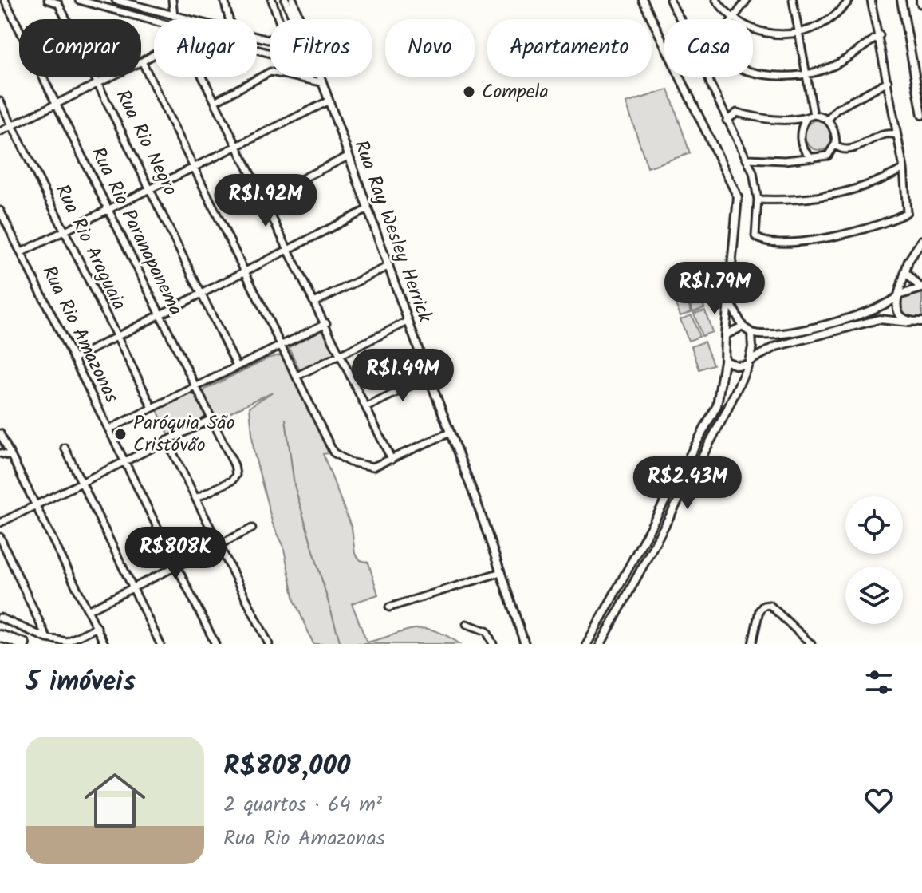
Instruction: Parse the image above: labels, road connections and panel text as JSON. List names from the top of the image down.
{
  "streets": {
    "street": [
      "Rua Rio Negro",
      "Rua Rio Paranapanema",
      "Rua Ray Wesley Herrick",
      "Rua Rio Araguaia",
      "Rua Rio Amazonas"
    ]
  },
  "places": ["Compela", "Paróquia São Cristóvão"],
  "page": {
    "chip": [
      "Comprar",
      "Alugar",
      "Filtros",
      "Novo",
      "Apartamento",
      "Casa"
    ],
    "price": [
      "R$1.92M",
      "R$1.79M",
      "R$1.49M",
      "R$2.43M",
      "R$808K"
    ],
    "heading": "5 imóveis",
    "list": [
      {
        "name": "R$808,000",
        "note": "2 quartos · 64 m² · Rua Rio Amazonas"
      }
    ]
  }
}
